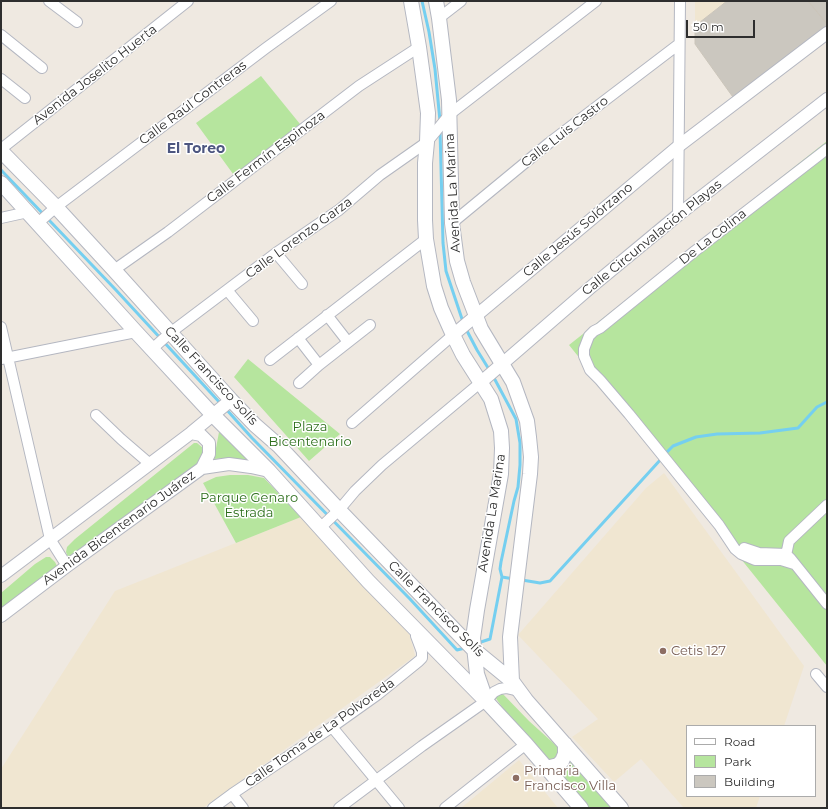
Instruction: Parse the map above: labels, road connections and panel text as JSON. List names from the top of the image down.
{
  "streets": {
    "main road": ["Avenida La Marina", "Calle Francisco Solís"],
    "street": [
      "Avenida Joselito Huerta",
      "Calle Raúl Contreras",
      "Calle Luis Castro",
      "Calle Fermín Espinoza",
      "Calle Jesús Solórzano",
      "De La Colina",
      "Calle Lorenzo Garza",
      "Calle Circunvalación Playas",
      "Avenida Bicentenario Juárez",
      "Calle Toma de La Polvoreda"
    ]
  },
  "crossings": [
    ["Avenida Joselito Huerta", "Calle Francisco Solís"],
    ["Calle Raúl Contreras", "Calle Francisco Solís"],
    ["Calle Luis Castro", "Avenida La Marina"],
    ["Calle Fermín Espinoza", "Avenida La Marina"],
    ["Calle Fermín Espinoza", "Calle Francisco Solís"],
    ["Avenida La Marina", "Calle Jesús Solórzano"],
    ["Avenida La Marina", "Calle Lorenzo Garza"],
    ["Avenida La Marina", "Calle Circunvalación Playas"],
    ["Avenida La Marina", "Calle Francisco Solís"],
    ["Calle Lorenzo Garza", "Calle Francisco Solís"],
    ["Calle Francisco Solís", "Avenida Bicentenario Juárez"],
    ["Calle Francisco Solís", "Calle Toma de La Polvoreda"]
  ],
  "districts": ["El Toreo"],
  "parks": ["Plaza Bicentenario", "Parque Genaro Estrada"],
  "places": ["Cetis 127", "Primaria Francisco Villa"],
  "legend": ["Road", "Park", "Building"],
  "scale_bar": "50 m"
}
